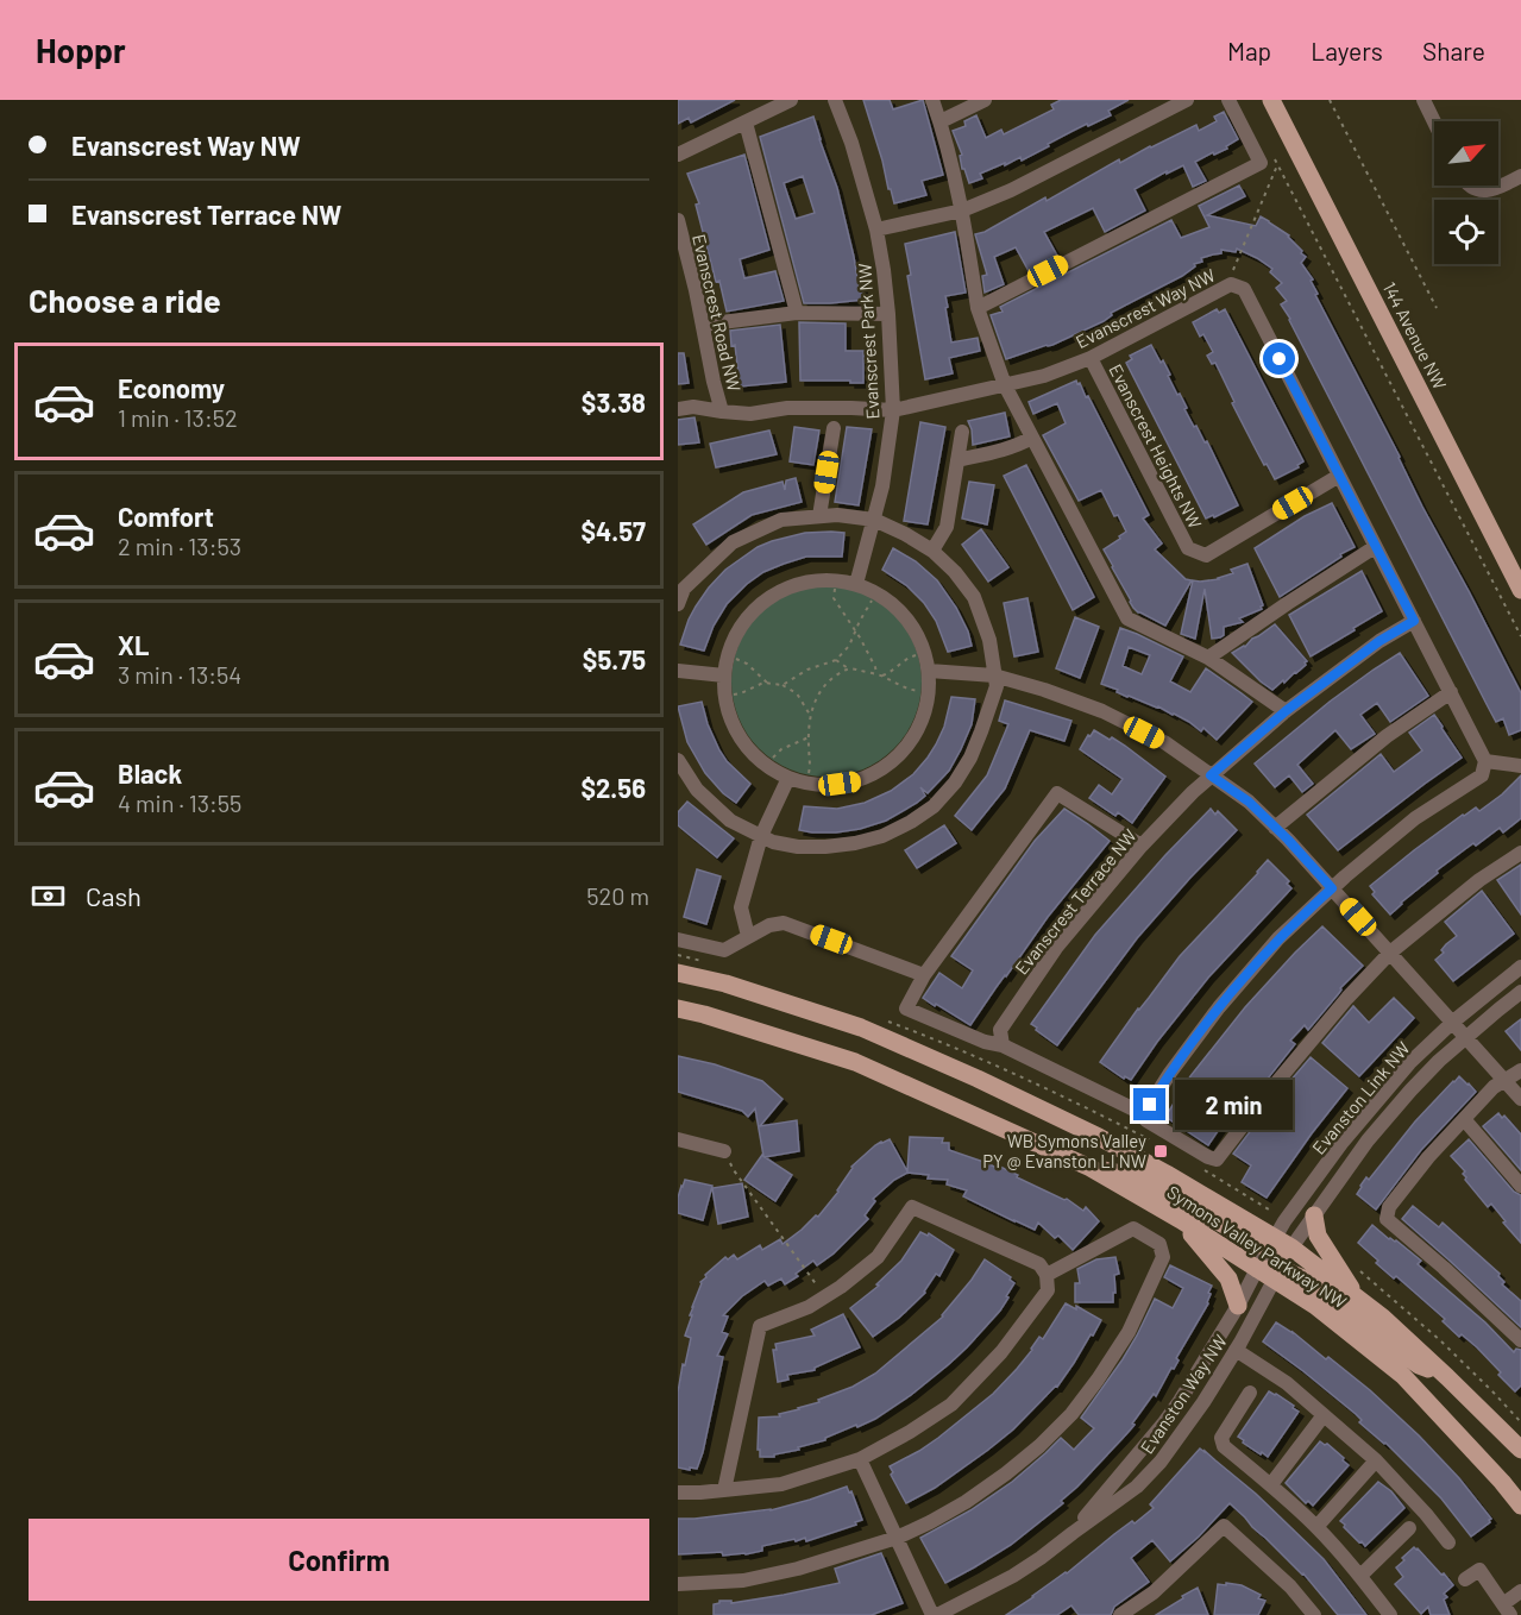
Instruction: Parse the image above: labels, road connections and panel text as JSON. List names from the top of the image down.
{
  "streets": {
    "main road": ["144 Avenue NW", "Symons Valley Parkway NW"],
    "street": [
      "Evanscrest Way NW",
      "Evanscrest Road NW",
      "Evanscrest Park NW",
      "Evanscrest Heights NW",
      "Evanscrest Terrace NW",
      "Evanston Link NW",
      "Evanston Way NW"
    ]
  },
  "crossings": [
    ["Evanscrest Way NW", "Evanscrest Road NW"],
    ["Evanscrest Way NW", "Evanscrest Park NW"],
    ["Evanscrest Way NW", "Evanscrest Heights NW"],
    ["Evanscrest Way NW", "Evanscrest Terrace NW"],
    ["Evanscrest Road NW", "Evanscrest Park NW"],
    ["Evanston Link NW", "Symons Valley Parkway NW"],
    ["Evanston Link NW", "Evanston Way NW"],
    ["Symons Valley Parkway NW", "Evanston Way NW"]
  ],
  "places": {
    "transit": ["WB Symons Valley PY @ Evanston LI NW"]
  },
  "north": "top right",
  "page": {
    "header": "Hoppr",
    "nav": ["Map", "Layers", "Share"],
    "banner": ["Evanscrest Way NW", "Evanscrest Terrace NW"],
    "heading": "Choose a ride",
    "list": [
      {
        "name": "Economy",
        "note": "1 min · 13:52",
        "value": "$3.38"
      },
      {
        "name": "Comfort",
        "note": "2 min · 13:53",
        "value": "$4.57"
      },
      {
        "name": "XL",
        "note": "3 min · 13:54",
        "value": "$5.75"
      },
      {
        "name": "Black",
        "note": "4 min · 13:55",
        "value": "$2.56"
      }
    ],
    "pay": ["Cash", "520 m"],
    "bubble": "2 min",
    "buttons": "Confirm"
  }
}
